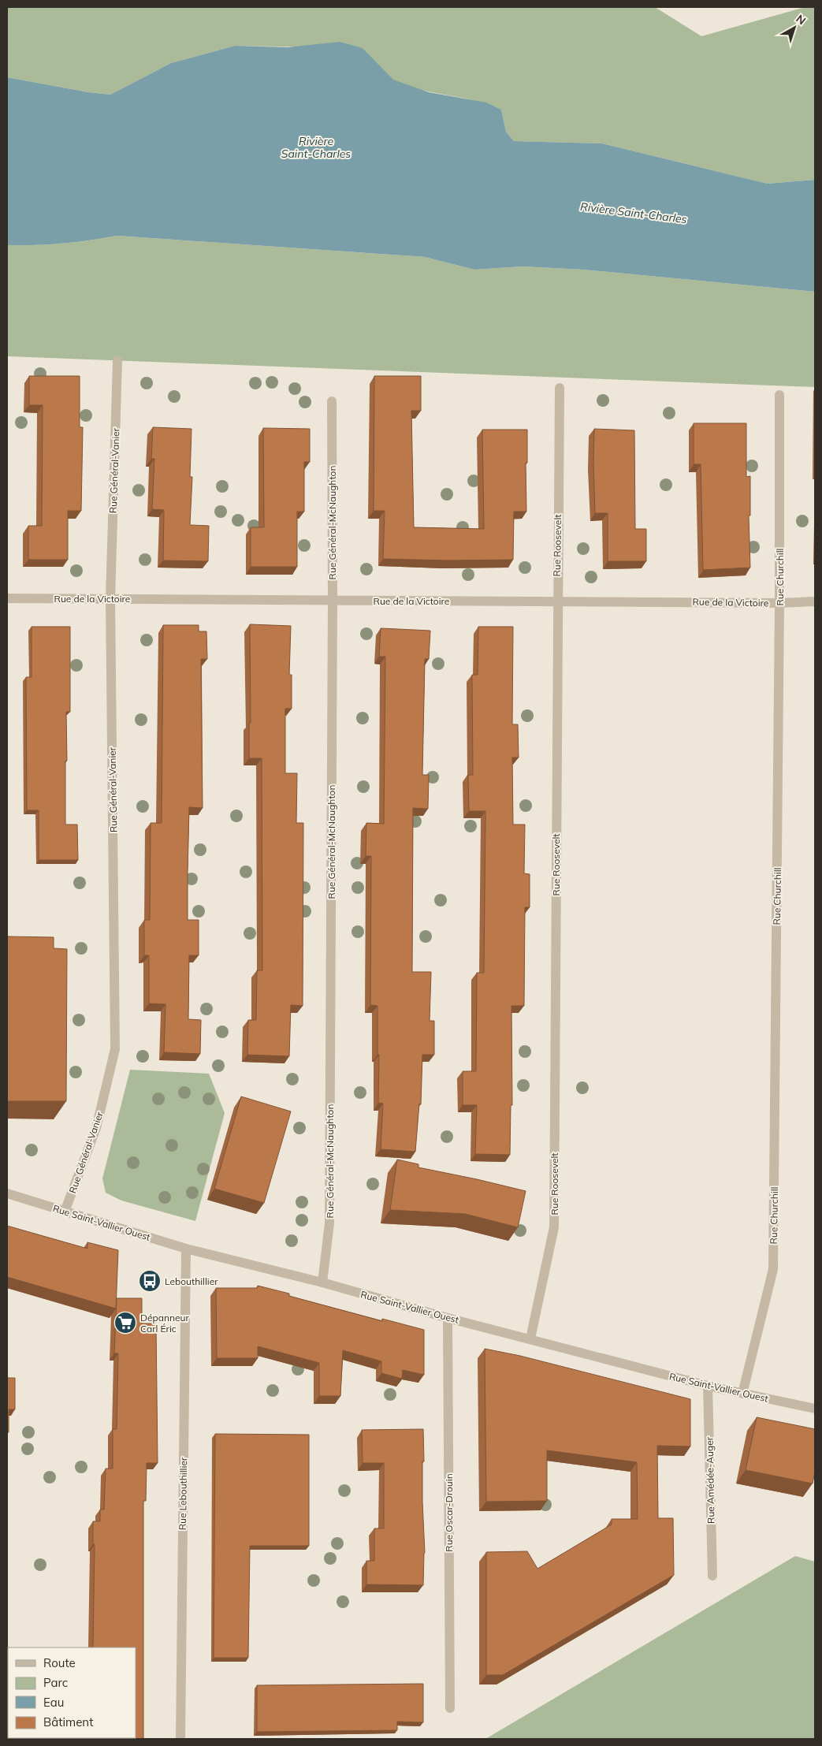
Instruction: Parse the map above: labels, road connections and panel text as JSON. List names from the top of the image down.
{
  "streets": {
    "street": [
      "Rue Général-Vanier",
      "Rue Général-McNaughton",
      "Rue Roosevelt",
      "Rue Churchill",
      "Rue de la Victoire",
      "Rue Saint-Vallier Ouest",
      "Rue Amédée-Auger",
      "Rue Lebouthillier",
      "Rue Oscar-Drouin"
    ]
  },
  "crossings": [
    ["Rue Général-Vanier", "Rue de la Victoire"],
    ["Rue Général-Vanier", "Rue Saint-Vallier Ouest"],
    ["Rue Général-McNaughton", "Rue de la Victoire"],
    ["Rue Général-McNaughton", "Rue Saint-Vallier Ouest"],
    ["Rue Roosevelt", "Rue de la Victoire"],
    ["Rue Roosevelt", "Rue Saint-Vallier Ouest"],
    ["Rue Churchill", "Rue de la Victoire"],
    ["Rue Churchill", "Rue Saint-Vallier Ouest"],
    ["Rue Saint-Vallier Ouest", "Rue Amédée-Auger"],
    ["Rue Saint-Vallier Ouest", "Rue Lebouthillier"],
    ["Rue Saint-Vallier Ouest", "Rue Oscar-Drouin"]
  ],
  "water": ["Rivière Saint-Charles"],
  "places": {
    "bus stop": ["Lebouthillier"],
    "supermarket": ["Dépanneur Carl Éric"]
  },
  "legend": [
    "Route",
    "Parc",
    "Eau",
    "Bâtiment"
  ],
  "north": "top right"
}
